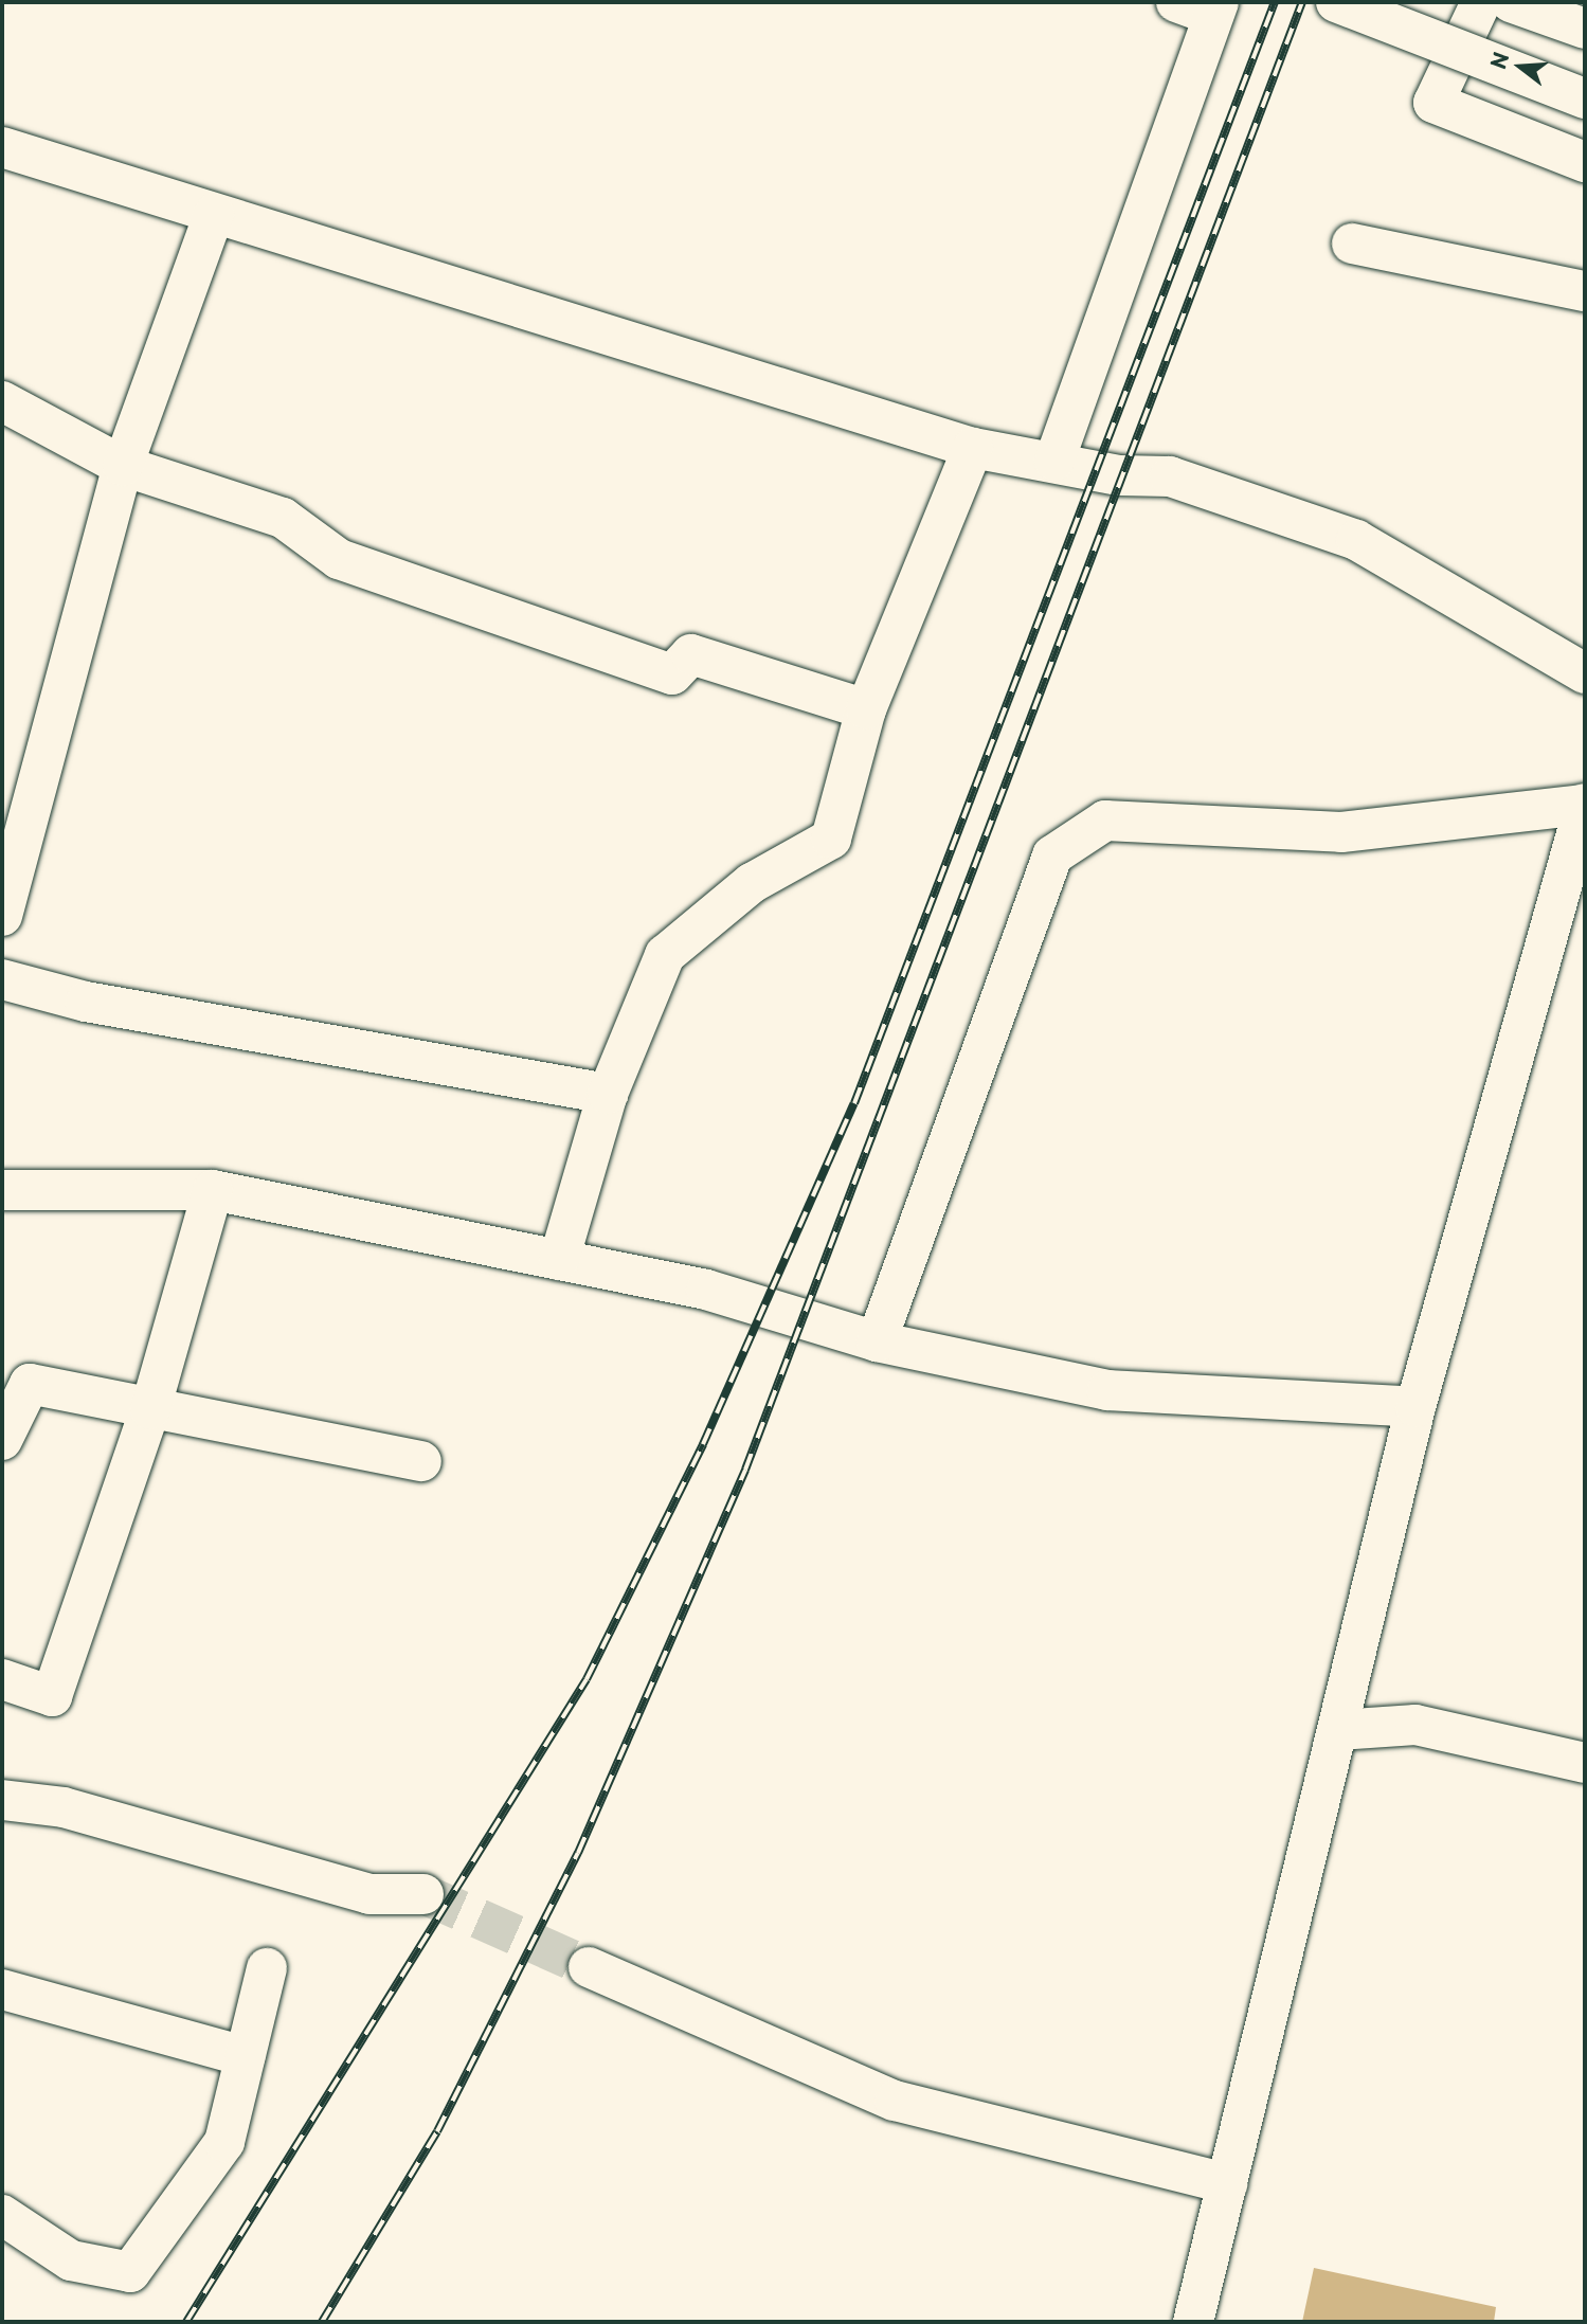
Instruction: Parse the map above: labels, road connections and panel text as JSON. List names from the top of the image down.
{
  "north": "left"
}
